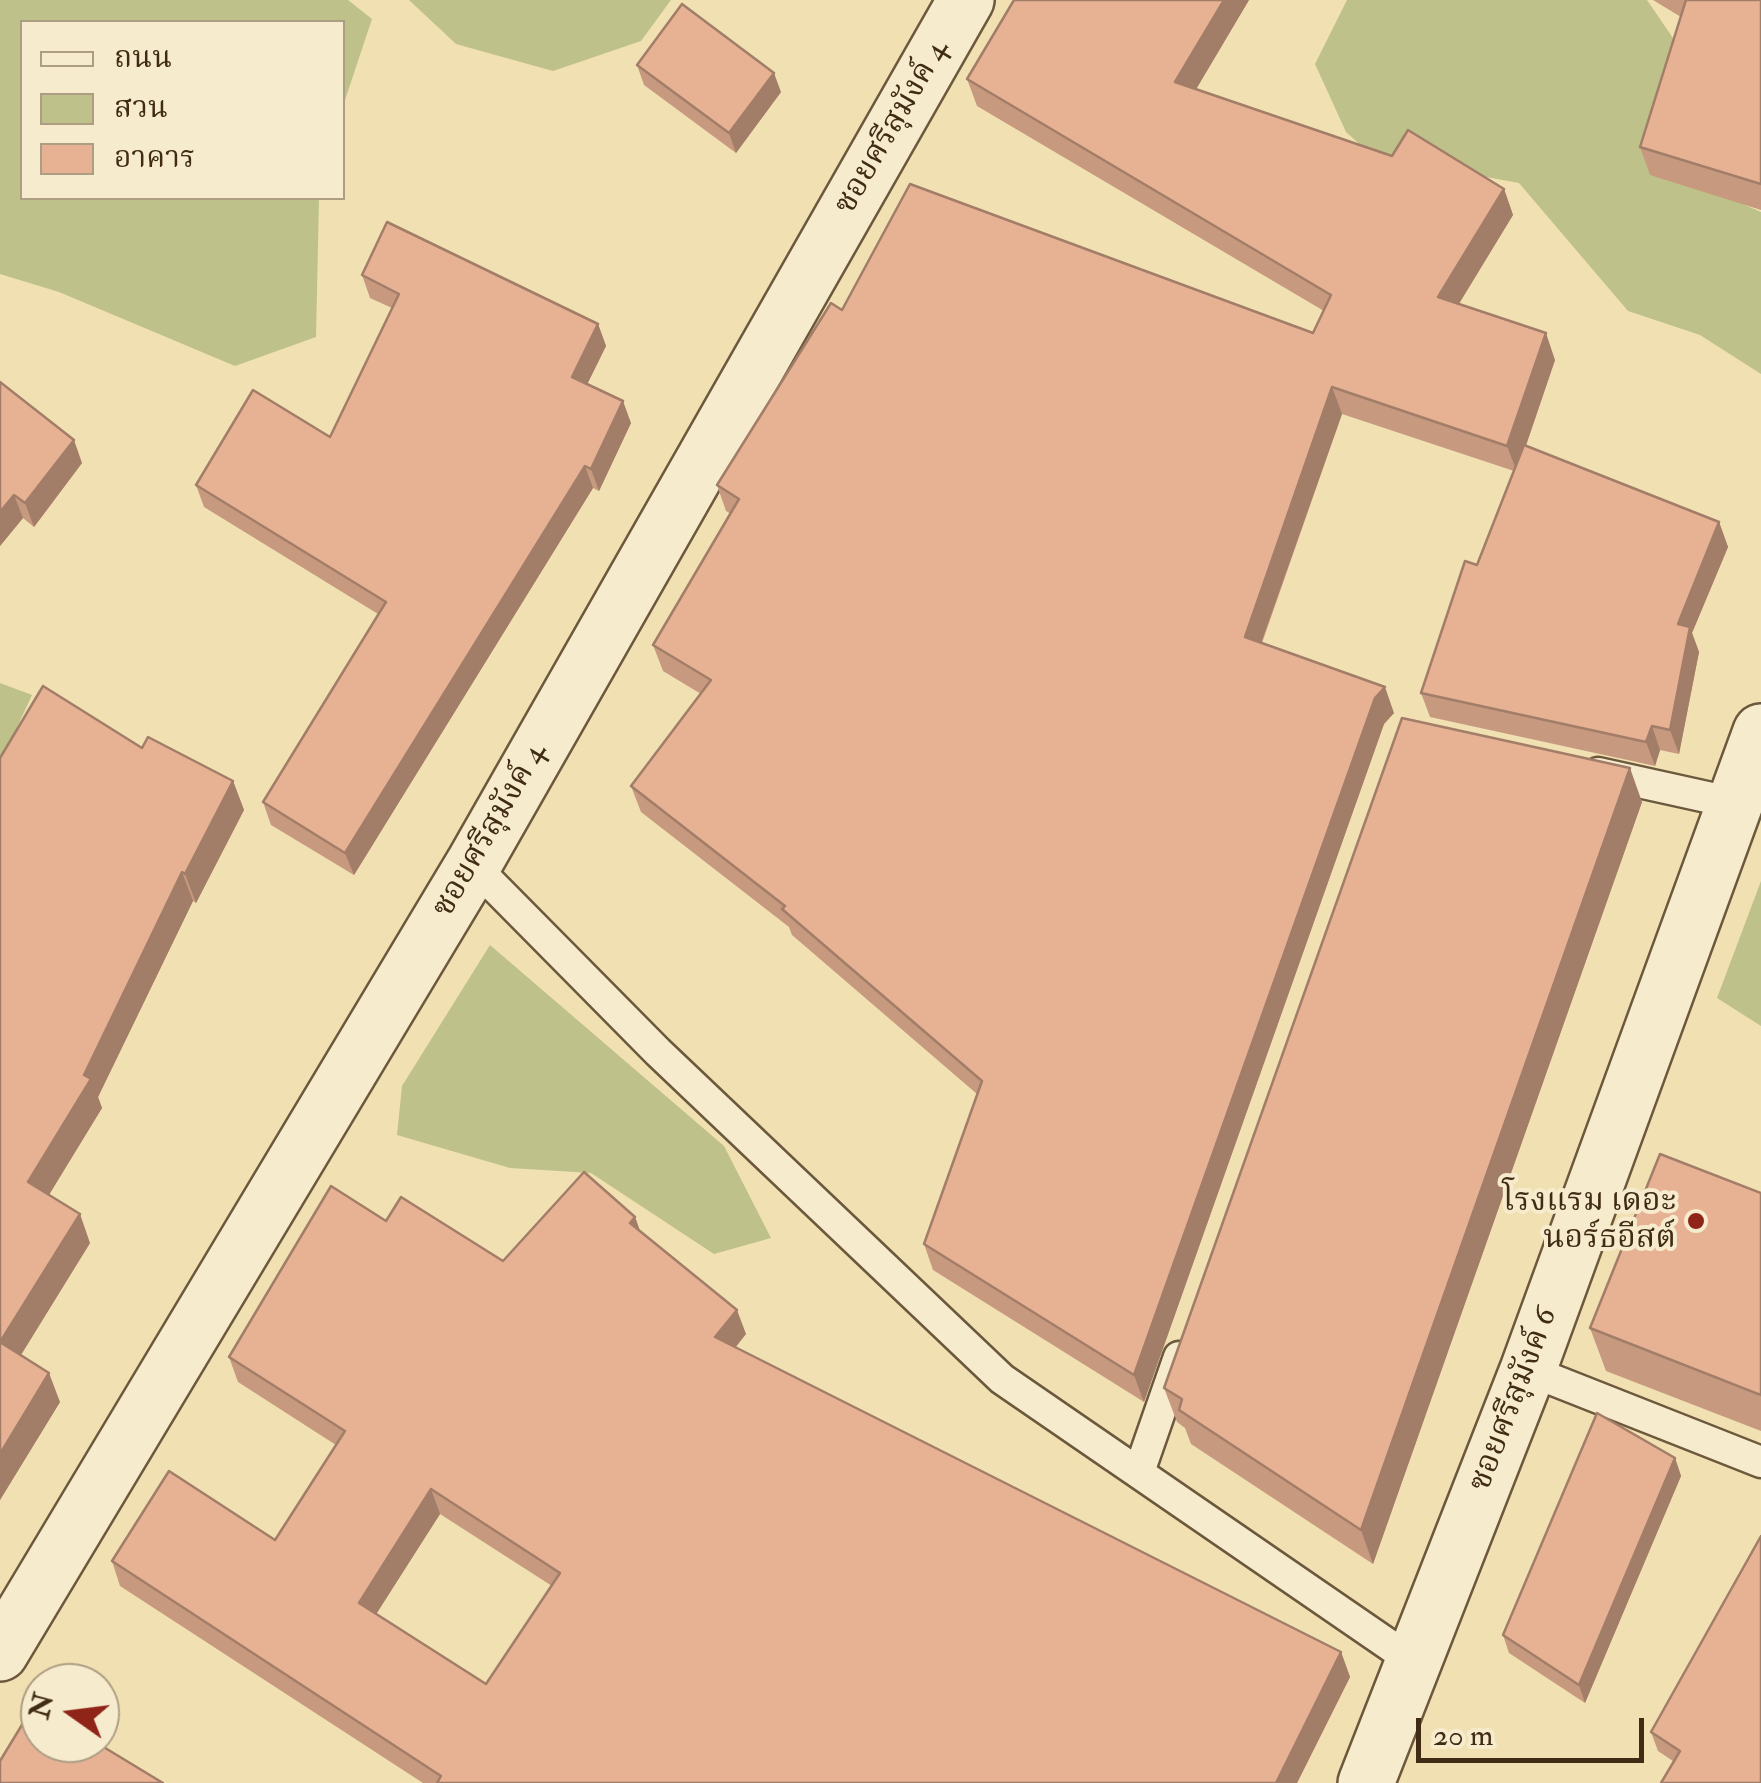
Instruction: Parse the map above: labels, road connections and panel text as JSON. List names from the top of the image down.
{
  "streets": {
    "street": ["ซอยศรีสุมังค์ 4", "ซอยศรีสุมังค์ 6"]
  },
  "places": ["โรงแรม เดอะ นอร์ธอีสต์"],
  "legend": ["ถนน", "สวน", "อาคาร"],
  "scale_bar": "20 m",
  "north": "left"
}
